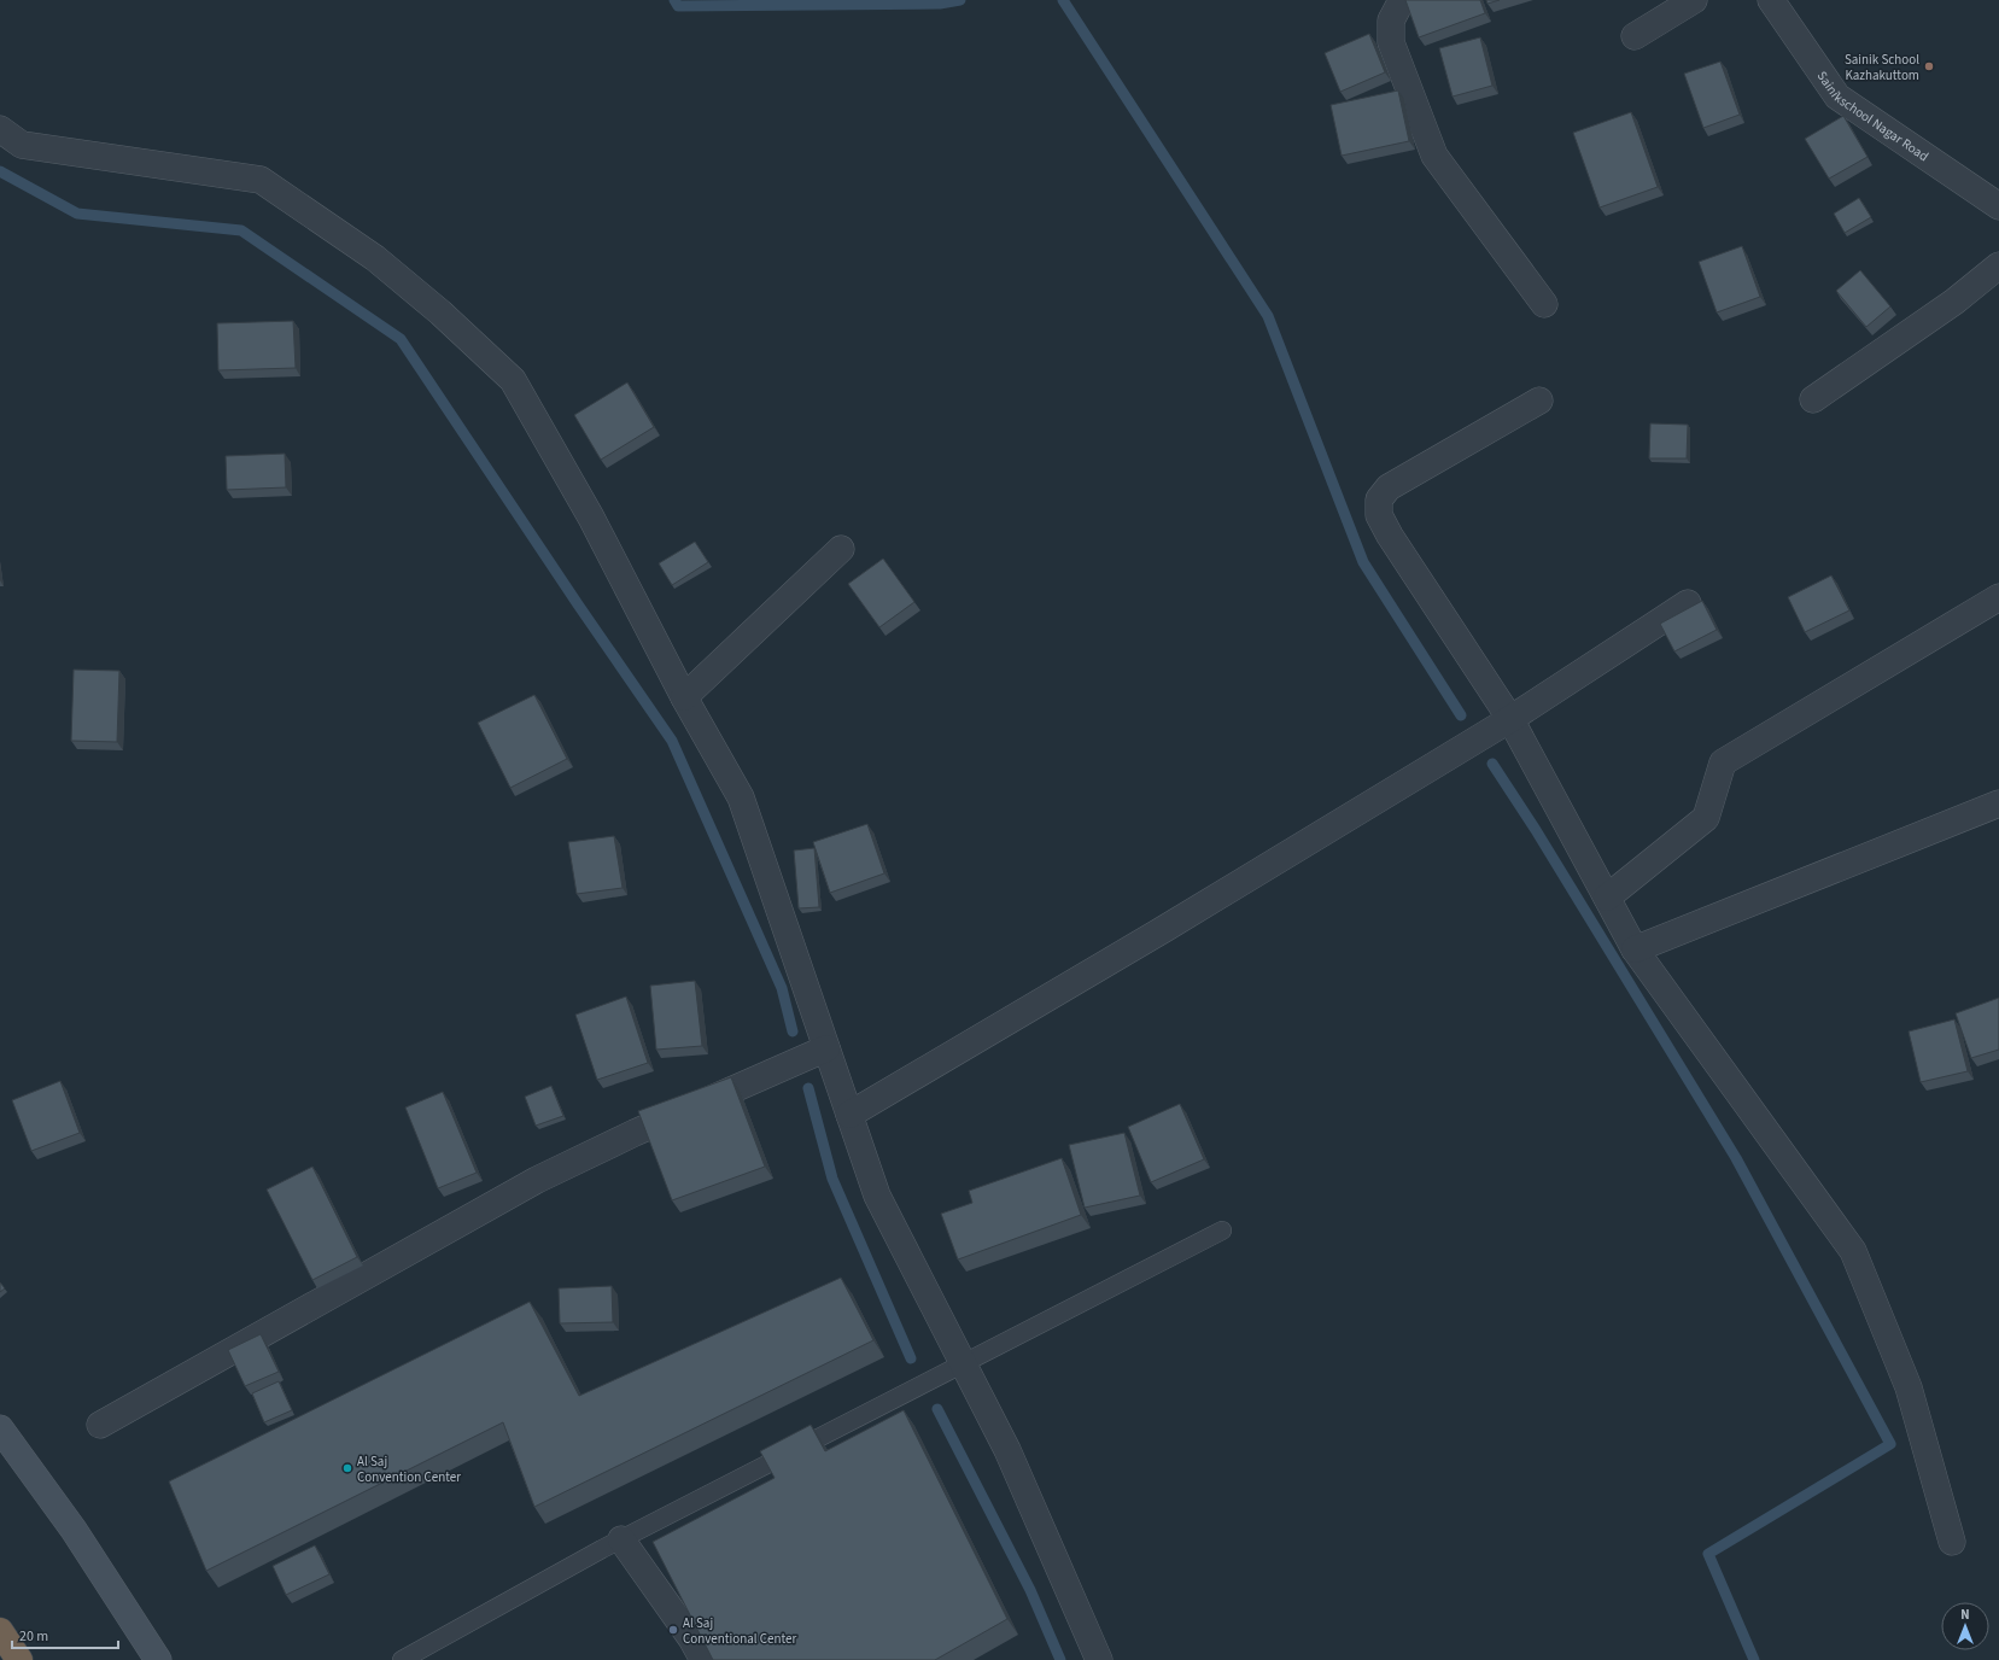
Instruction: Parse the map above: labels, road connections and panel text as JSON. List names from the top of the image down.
{
  "streets": {
    "street": ["Sainikschool Nagar Road"]
  },
  "places": ["Sainik School Kazhakuttom", "Al Saj Convention Center", "Al Saj Conventional Center"],
  "scale_bar": "20 m",
  "north": "top"
}
